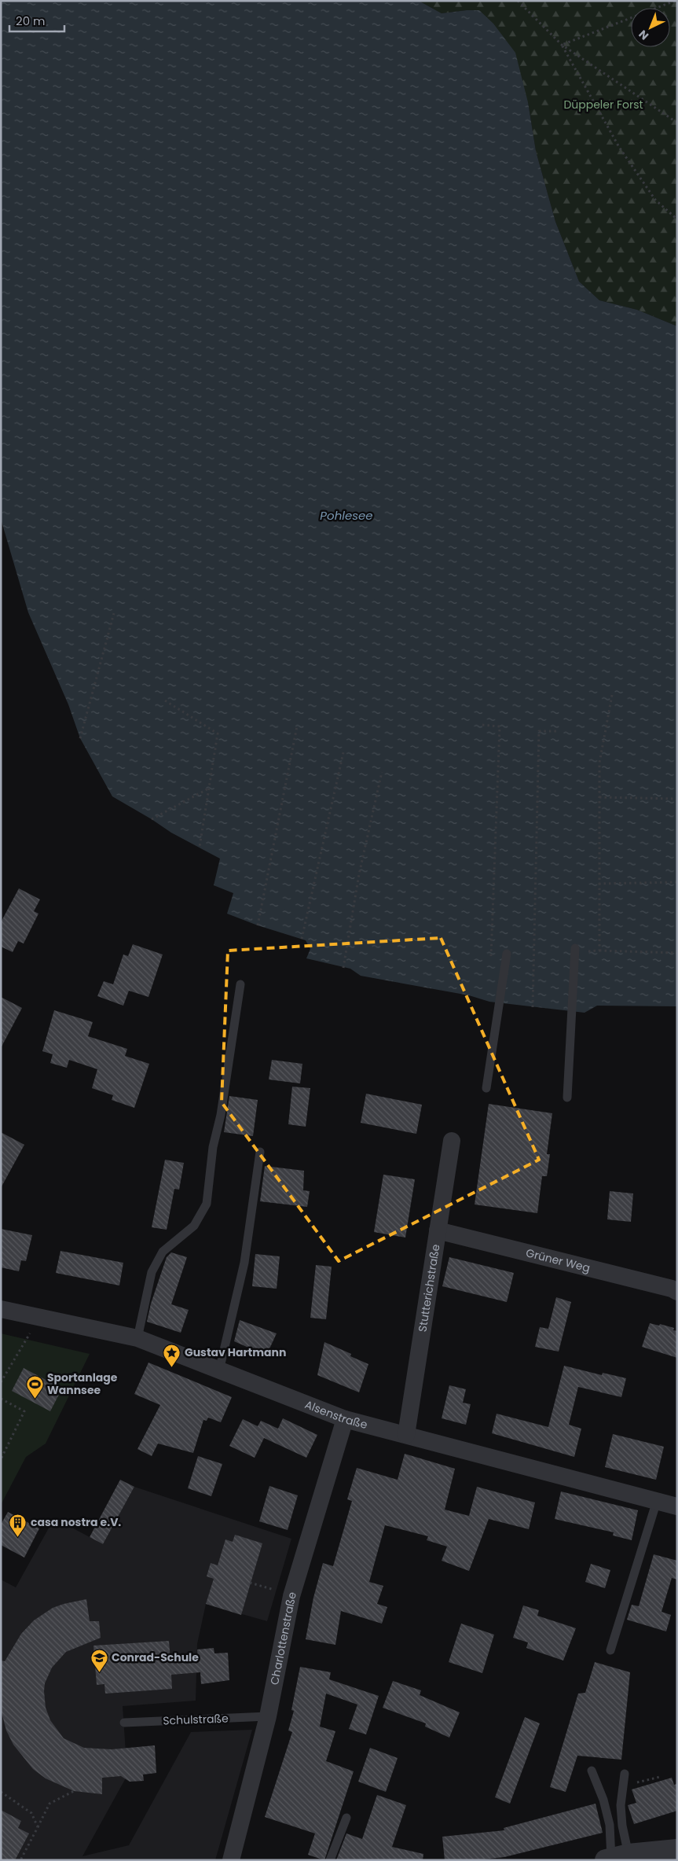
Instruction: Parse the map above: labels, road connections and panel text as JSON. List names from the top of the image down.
{
  "streets": {
    "street": [
      "Grüner Weg",
      "Stutterichstraße",
      "Alsenstraße",
      "Charlottenstraße"
    ],
    "lane": ["Schulstraße"]
  },
  "crossings": [
    ["Grüner Weg", "Stutterichstraße"],
    ["Stutterichstraße", "Alsenstraße"],
    ["Alsenstraße", "Charlottenstraße"],
    ["Charlottenstraße", "Schulstraße"]
  ],
  "water": ["Pohlesee"],
  "parks": ["Düppeler Forst"],
  "places": {
    "place": ["Gustav Hartmann"],
    "sports": ["Sportanlage Wannsee"],
    "building": ["casa nostra e.V."],
    "school or university": ["Conrad-Schule"]
  },
  "scale_bar": "20 m",
  "north": "bottom left"
}
